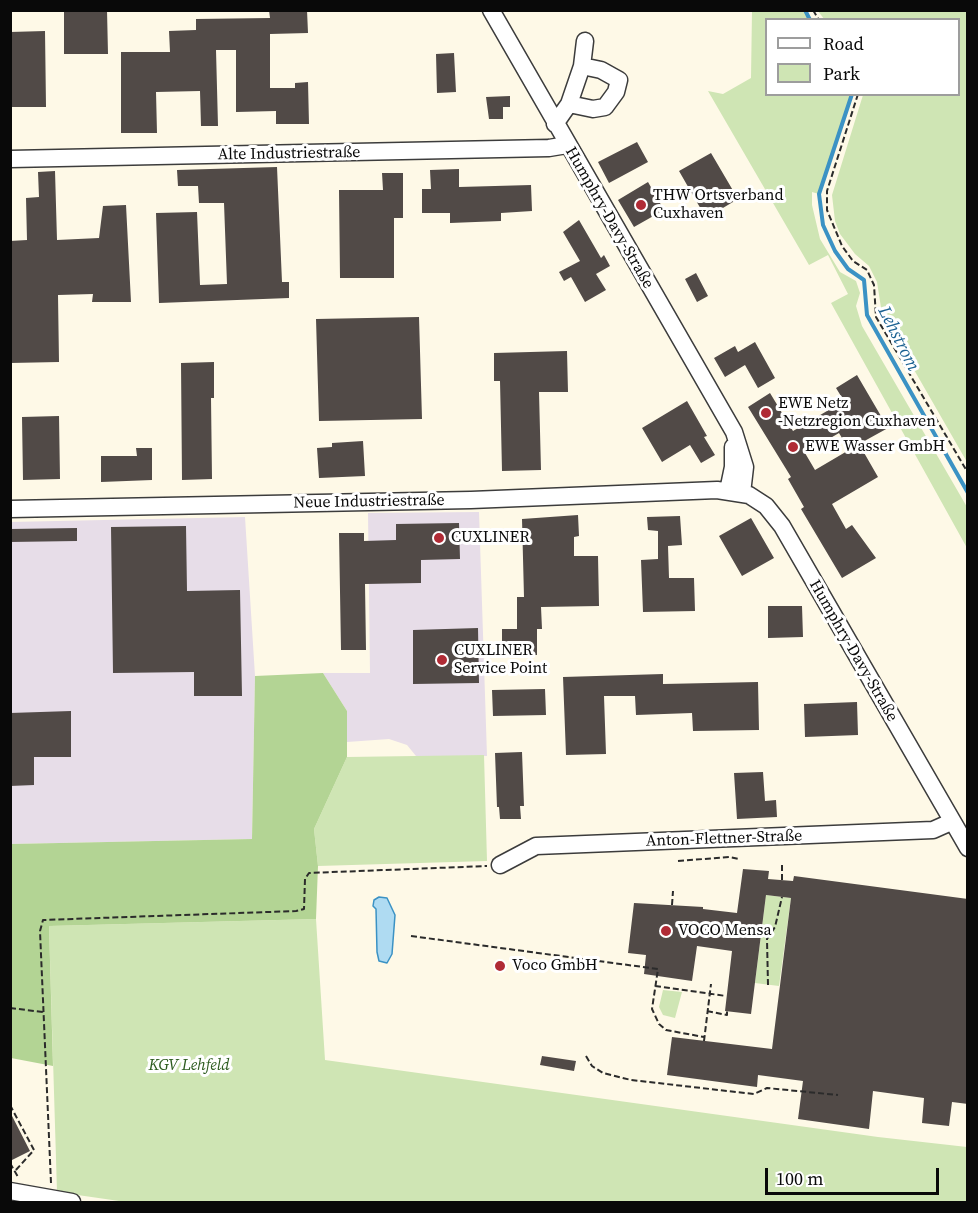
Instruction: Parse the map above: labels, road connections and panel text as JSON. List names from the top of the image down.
{
  "streets": {
    "street": [
      "Alte Industriestraße",
      "Humphry-Davy-Straße",
      "Neue Industriestraße",
      "Anton-Flettner-Straße"
    ]
  },
  "crossings": [
    ["Alte Industriestraße", "Humphry-Davy-Straße"],
    ["Humphry-Davy-Straße", "Neue Industriestraße"],
    ["Humphry-Davy-Straße", "Anton-Flettner-Straße"]
  ],
  "water": ["Lehstrom"],
  "parks": ["KGV Lehfeld"],
  "places": [
    "THW Ortsverband Cuxhaven",
    "EWE Netz -Netzregion Cuxhaven",
    "EWE Wasser GmbH",
    "CUXLINER",
    "CUXLINER Service Point",
    "VOCO Mensa",
    "Voco GmbH"
  ],
  "legend": ["Road", "Park"],
  "scale_bar": "100 m"
}
